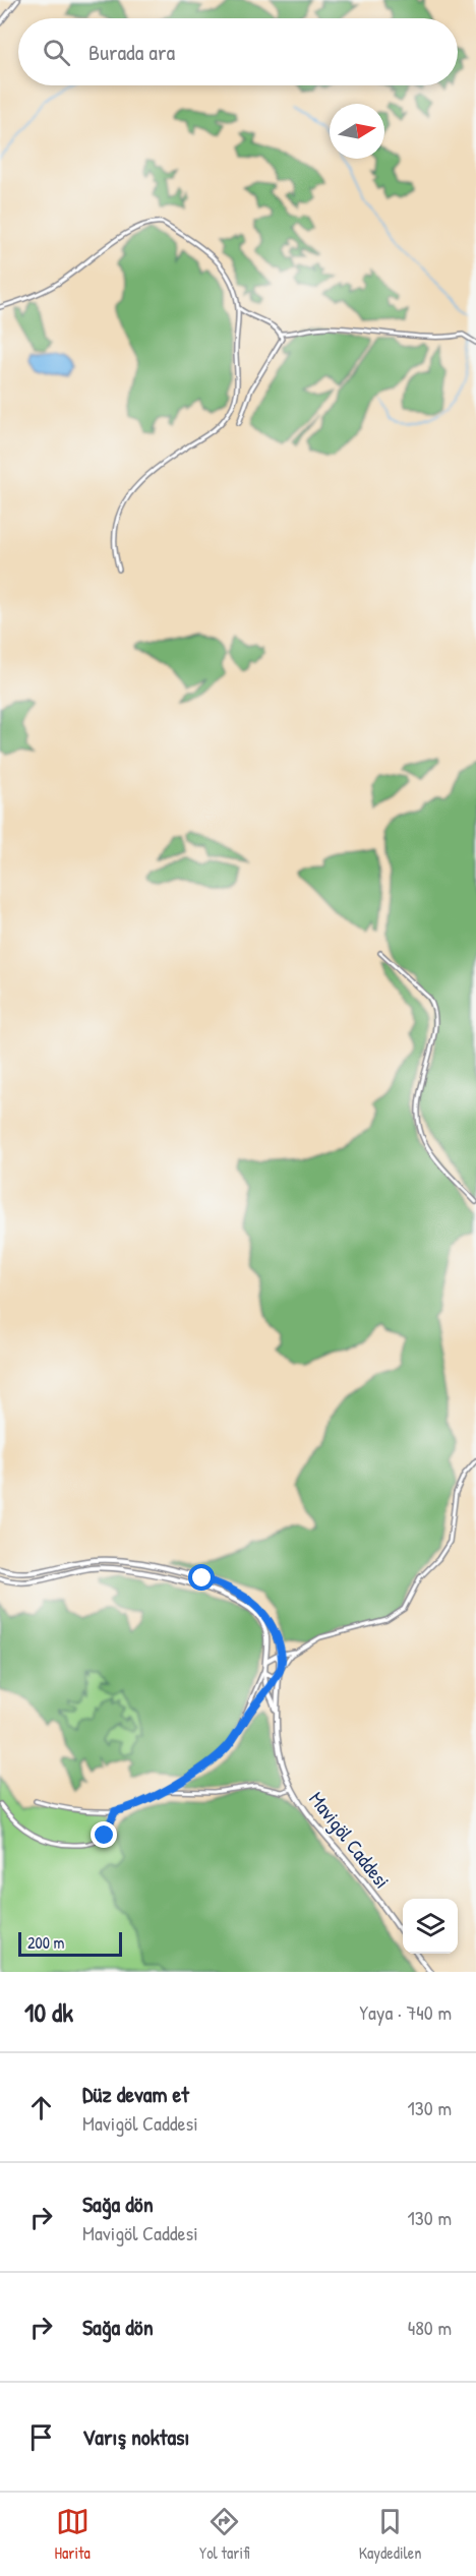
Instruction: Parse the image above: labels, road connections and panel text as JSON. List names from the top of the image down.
{
  "streets": {
    "main road": ["Mavigöl Caddesi"]
  },
  "scale_bar": "200 m",
  "north": "right",
  "page": {
    "search": "Burada ara",
    "scale": "200 m",
    "heading": ["10 dk", "Yaya · 740 m"],
    "list": [
      ["Düz devam et", "Mavigöl Caddesi", "130 m"],
      ["Sağa dön", "Mavigöl Caddesi", "130 m"],
      ["Sağa dön", "480 m"],
      "Varış noktası"
    ],
    "nav": ["Harita", "Yol tarifi", "Kaydedilen"]
  }
}
